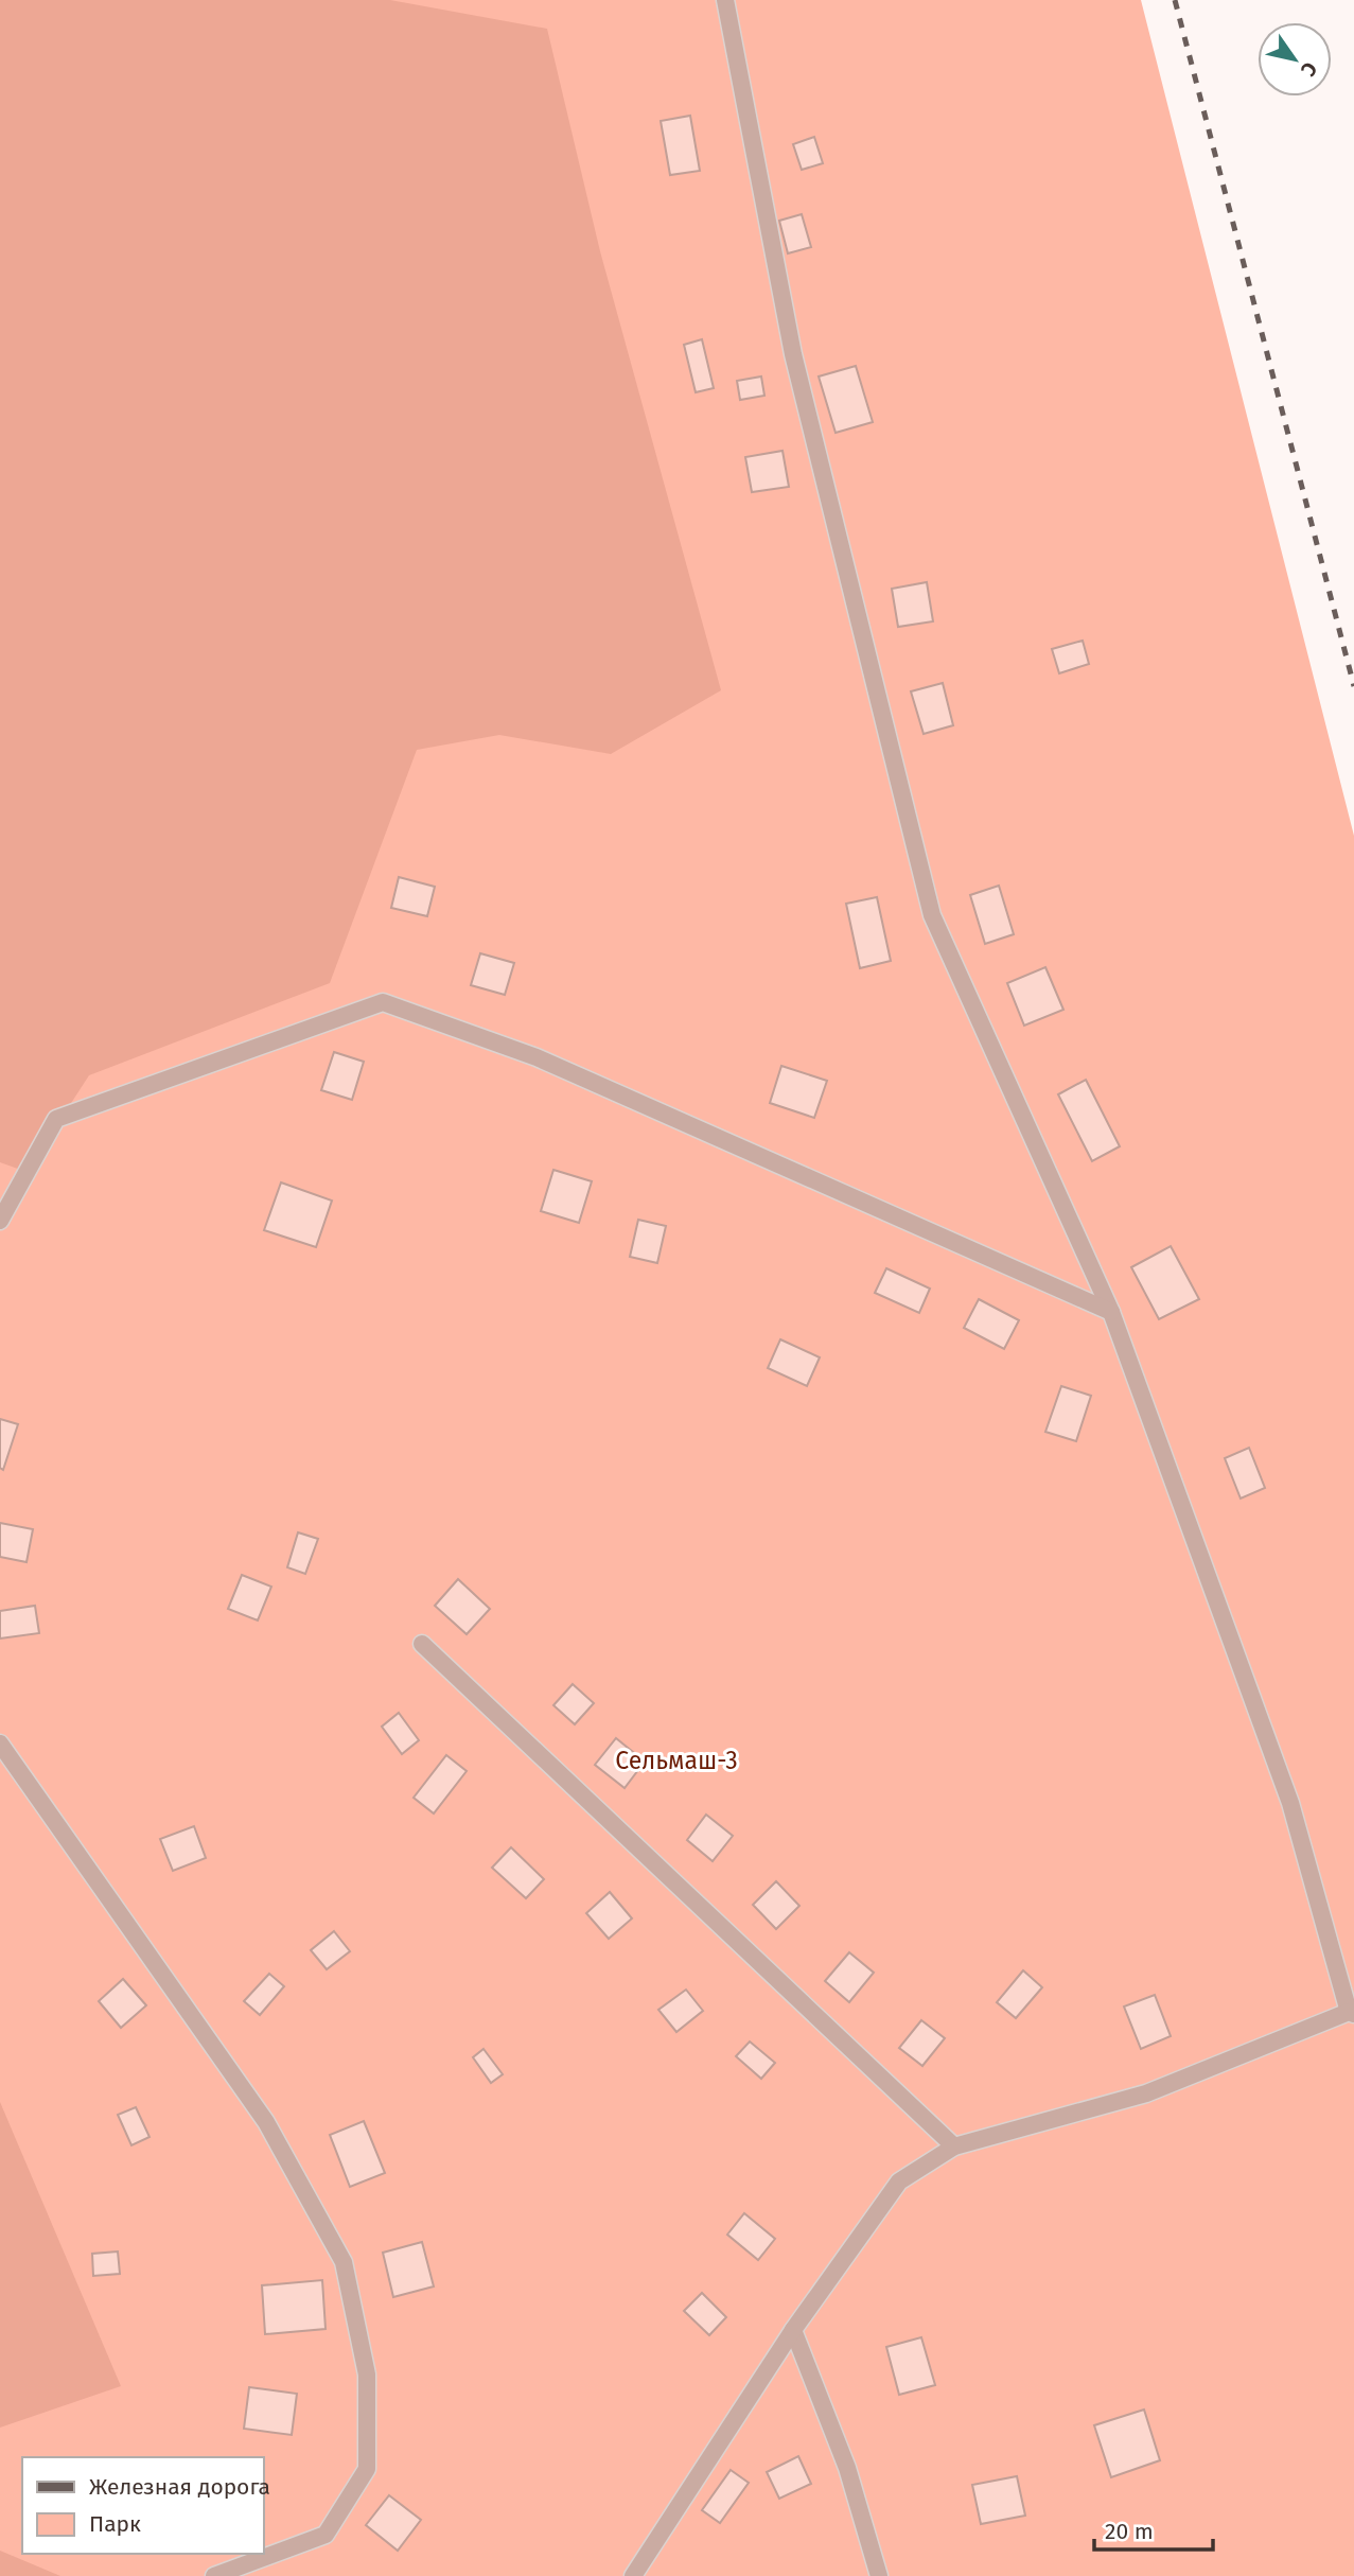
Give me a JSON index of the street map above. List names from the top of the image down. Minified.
{"parks":["Сельмаш-3"],"legend":["Железная дорога","Парк"],"scale_bar":"20 m","north":"bottom right"}
